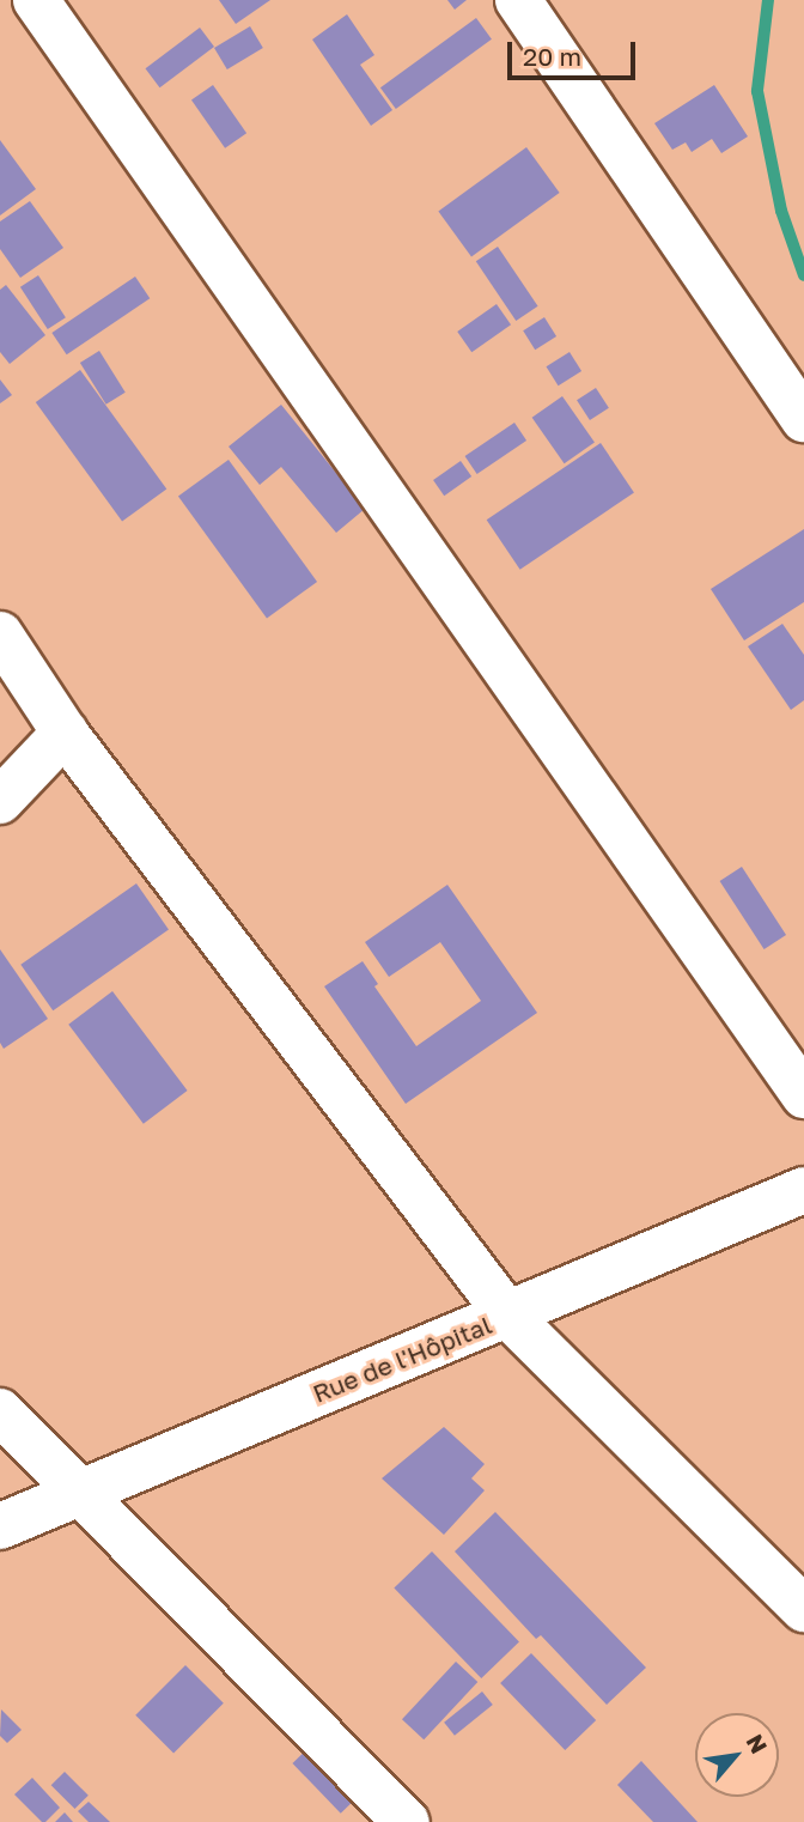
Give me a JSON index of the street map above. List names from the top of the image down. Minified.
{"streets":{"street":["Rue de l'Hôpital"]},"scale_bar":"20 m","north":"top right"}
